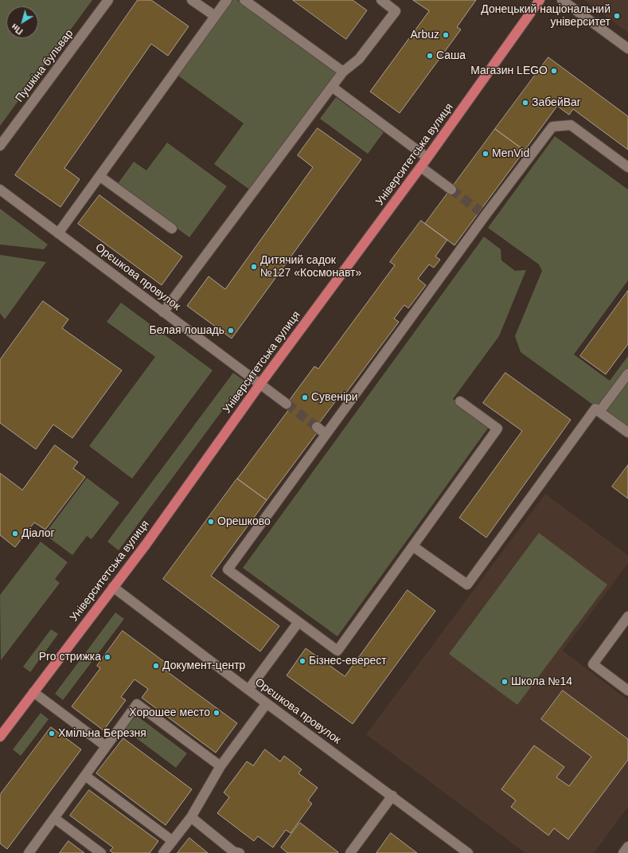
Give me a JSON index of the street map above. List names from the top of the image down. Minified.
{"streets":{"main road":["Університетська вулиця"],"street":["Пушкіна бульвар","Орєшкова провулок"]},"crossings":[["Університетська вулиця","Орєшкова провулок"]],"places":["Донецький національний університет","Arbuz","Саша","Магазин LEGO","ЗабейBar","MenVid","Дитячий садок №127 «Космонавт»","Белая лошадь","Сувеніри","Орешково","Діалог","Pro стрижка","Бізнес-еверест","Документ-центр","Школа №14","Хорошее место","Хмільна Березня"],"north":"bottom left"}
